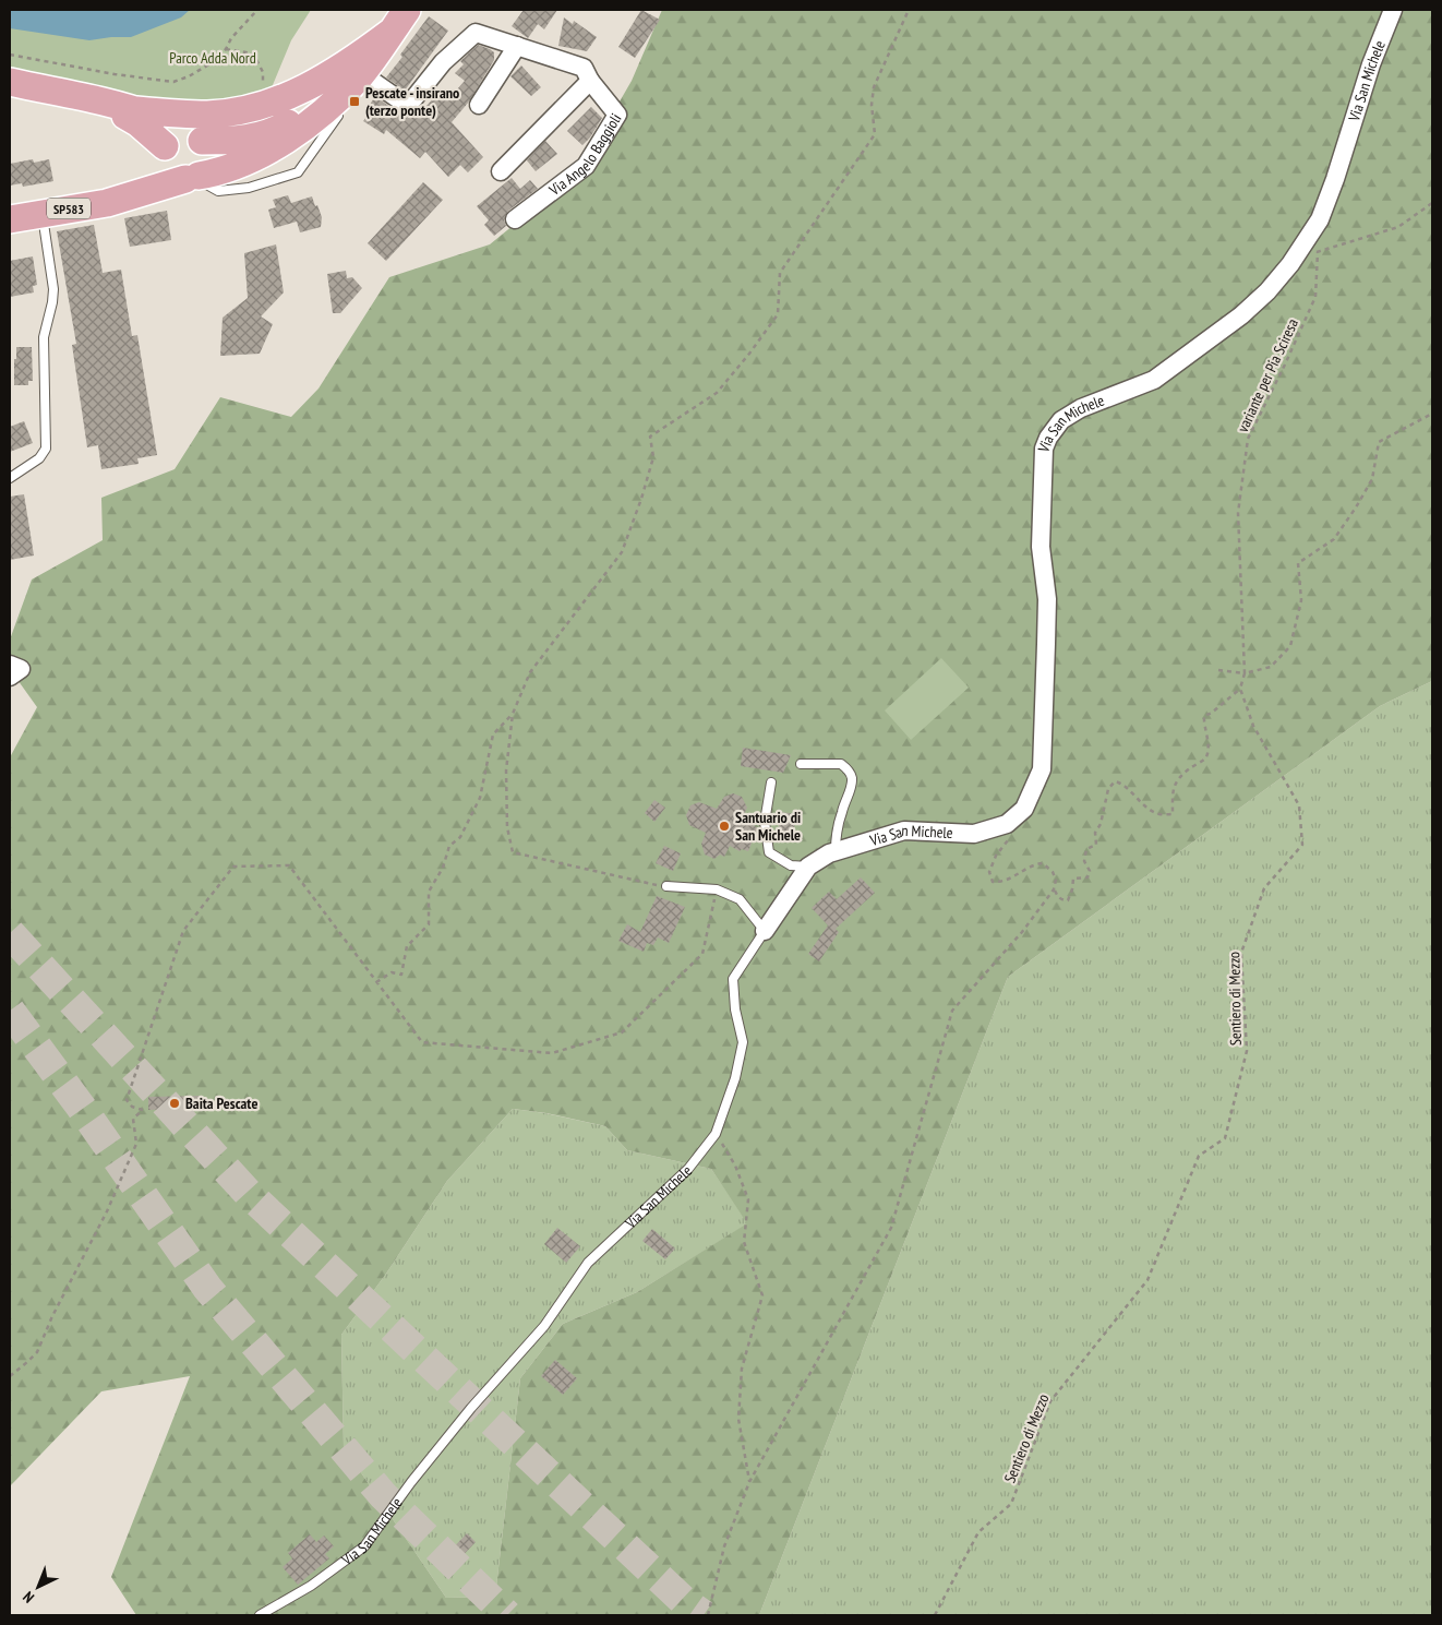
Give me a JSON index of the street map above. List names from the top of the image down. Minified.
{"streets":{"main road":["SP583"],"street":["Via San Michele","Via Angelo Baggioli"],"path":["variante per Pia Sciresa","Sentiero di Mezzo"]},"parks":["Parco Adda Nord"],"places":{"transit":["Pescate - insirano (terzo ponte)"],"other":["Santuario di San Michele","Baita Pescate"]},"north":"bottom left"}
